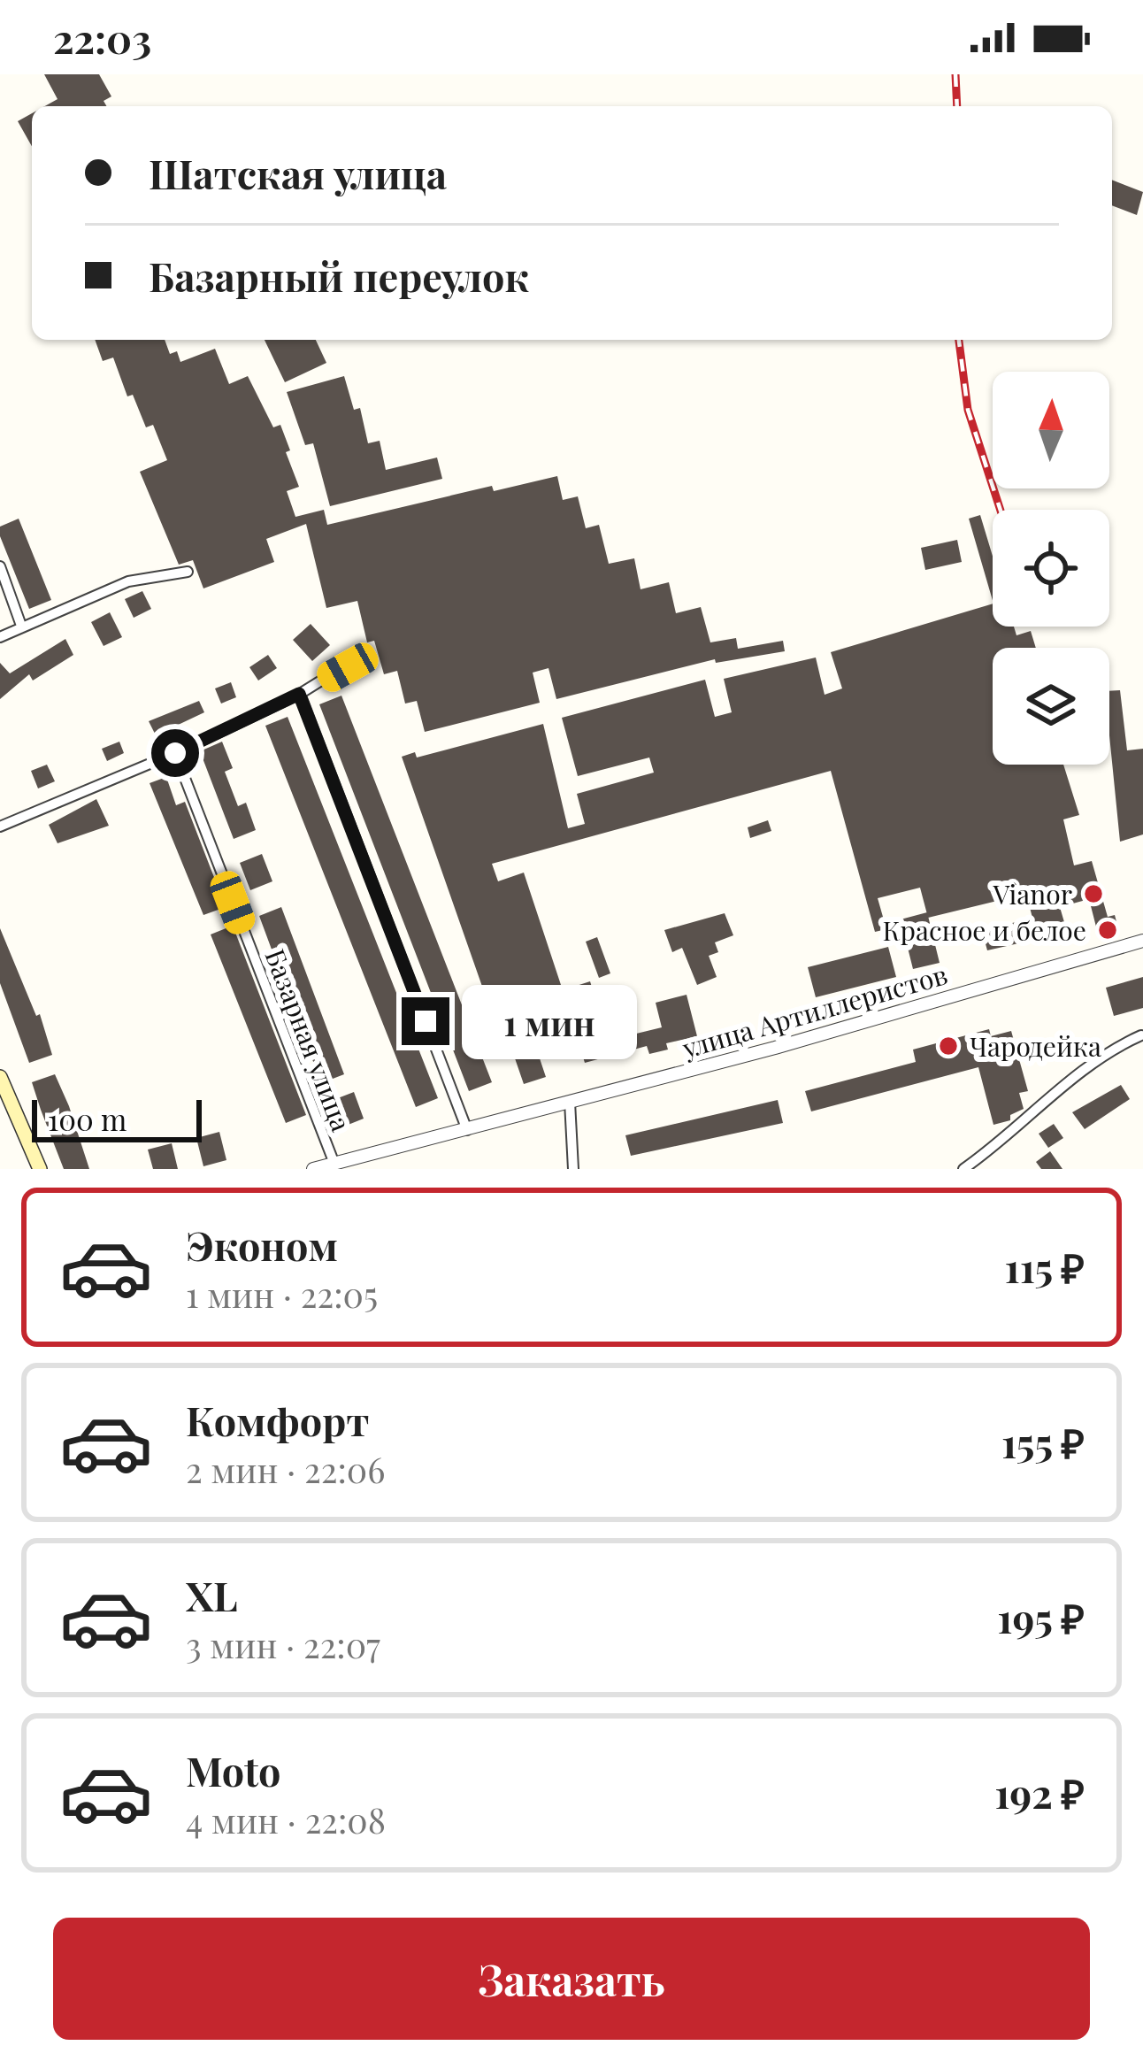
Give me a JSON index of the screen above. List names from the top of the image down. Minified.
{"streets":{"street":["улица Артиллеристов","Базарная улица"]},"crossings":[["улица Артиллеристов","Базарная улица"]],"places":["Vianor","Красное и белое","Чародейка"],"scale_bar":"100 m","north":"top","page":{"status":"22:03","banner":["Шатская улица","Базарный переулок"],"bubble":"1 мин","scale":"100 m","list":[{"name":"Эконом","note":"1 мин · 22:05","value":"115 ₽"},{"name":"Комфорт","note":"2 мин · 22:06","value":"155 ₽"},{"name":"XL","note":"3 мин · 22:07","value":"195 ₽"},{"name":"Moto","note":"4 мин · 22:08","value":"192 ₽"}],"buttons":"Заказать"}}
